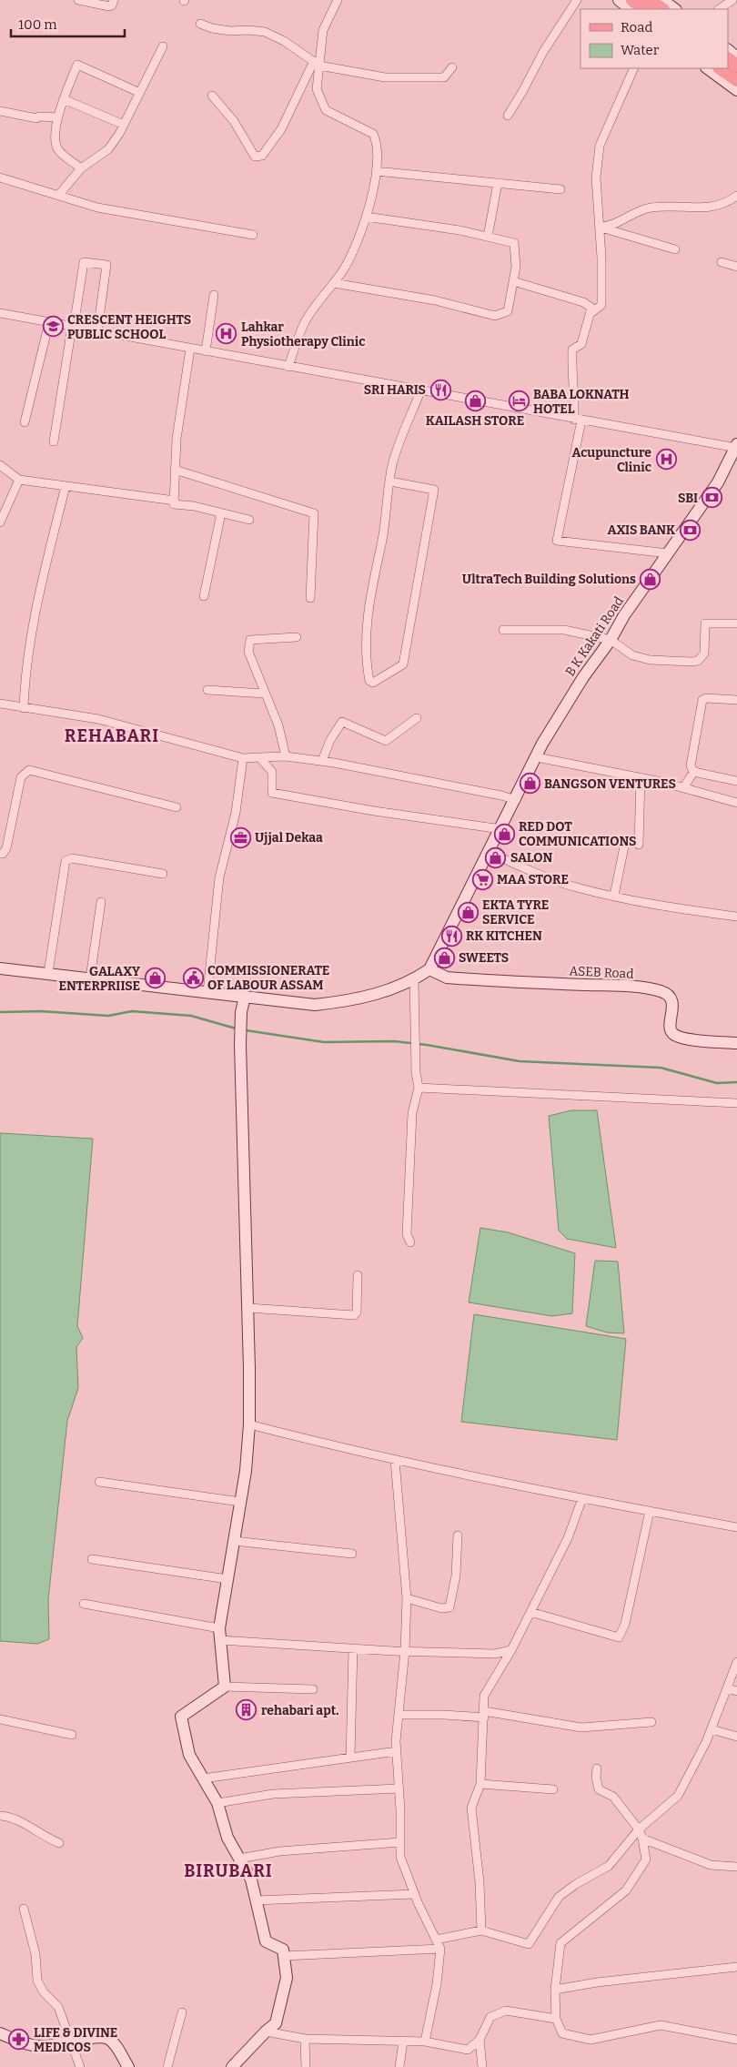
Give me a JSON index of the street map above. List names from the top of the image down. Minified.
{"streets":{"street":["B K Kakati Road","ASEB Road"]},"crossings":[["B K Kakati Road","ASEB Road"]],"districts":["REHABARI","BIRUBARI"],"places":{"school or university":["CRESCENT HEIGHTS PUBLIC SCHOOL"],"hospital":["Lahkar Physiotherapy Clinic","Acupuncture Clinic"],"restaurant":["SRI HARIS","RK KITCHEN"],"shop":["KAILASH STORE","UltraTech Building Solutions","BANGSON VENTURES","RED DOT COMMUNICATIONS","SALON","EKTA TYRE SERVICE","SWEETS","GALAXY ENTERPRIISE"],"hotel":["BABA LOKNATH HOTEL"],"bank":["SBI","AXIS BANK"],"office":["Ujjal Dekaa"],"supermarket":["MAA STORE"],"public building":["COMMISSIONERATE OF LABOUR ASSAM"],"building":["rehabari apt."],"pharmacy":["LIFE & DIVINE MEDICOS"]},"legend":["Road","Water"],"scale_bar":"100 m"}
